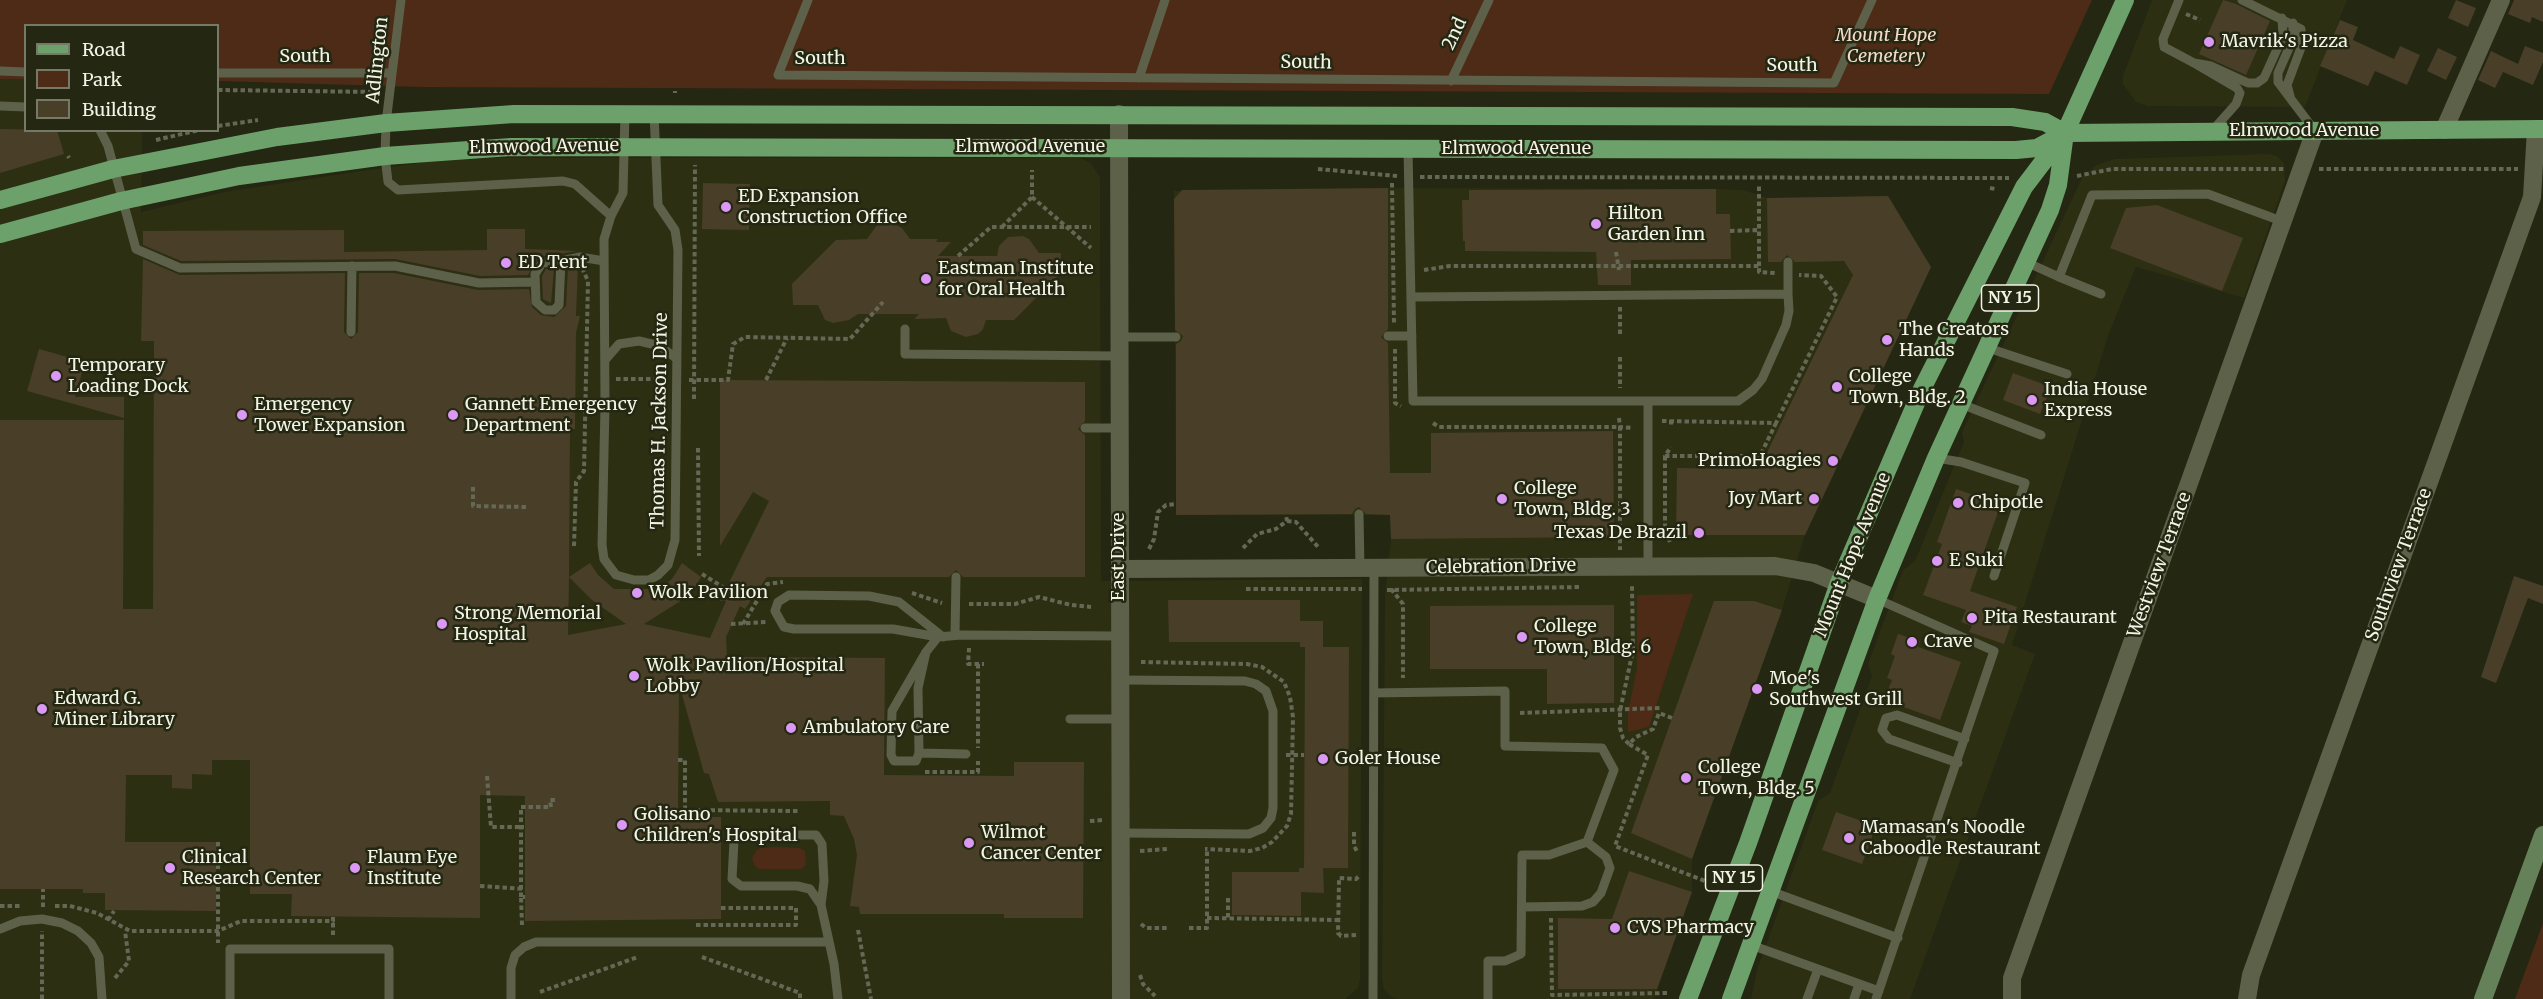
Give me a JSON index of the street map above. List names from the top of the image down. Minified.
{"streets":{"main road":["Elmwood Avenue","NY 15","Mount Hope Avenue"],"street":["East Drive","Westview Terrace","Southview Terrace","Celebration Drive"],"lane":["2nd","South","Adlington","Thomas H. Jackson Drive"]},"crossings":[["2nd","South"],["South","Adlington"],["Adlington","Elmwood Avenue"],["Adlington","Thomas H. Jackson Drive"],["Elmwood Avenue","Thomas H. Jackson Drive"],["Elmwood Avenue","Mount Hope Avenue"],["Elmwood Avenue","East Drive"],["Elmwood Avenue","Westview Terrace"],["Elmwood Avenue","Southview Terrace"],["Mount Hope Avenue","Celebration Drive"],["East Drive","Celebration Drive"]],"parks":["Mount Hope Cemetery"],"places":["Mavrik's Pizza","ED Expansion Construction Office","Hilton Garden Inn","ED Tent","Eastman Institute for Oral Health","The Creators Hands","Temporary Loading Dock","College Town, Bldg. 2","India House Express","Emergency Tower Expansion","Gannett Emergency Department","PrimoHoagies","College Town, Bldg. 3","Joy Mart","Chipotle","Texas De Brazil","E Suki","Wolk Pavilion","Pita Restaurant","Strong Memorial Hospital","College Town, Bldg. 6","Crave","Wolk Pavilion/Hospital Lobby","Moe's Southwest Grill","Edward G. Miner Library","Ambulatory Care","Goler House","College Town, Bldg. 5","Golisano Children's Hospital","Mamasan's Noodle Caboodle Restaurant","Wilmot Cancer Center","Clinical Research Center","Flaum Eye Institute","CVS Pharmacy"],"legend":["Road","Park","Building"]}
